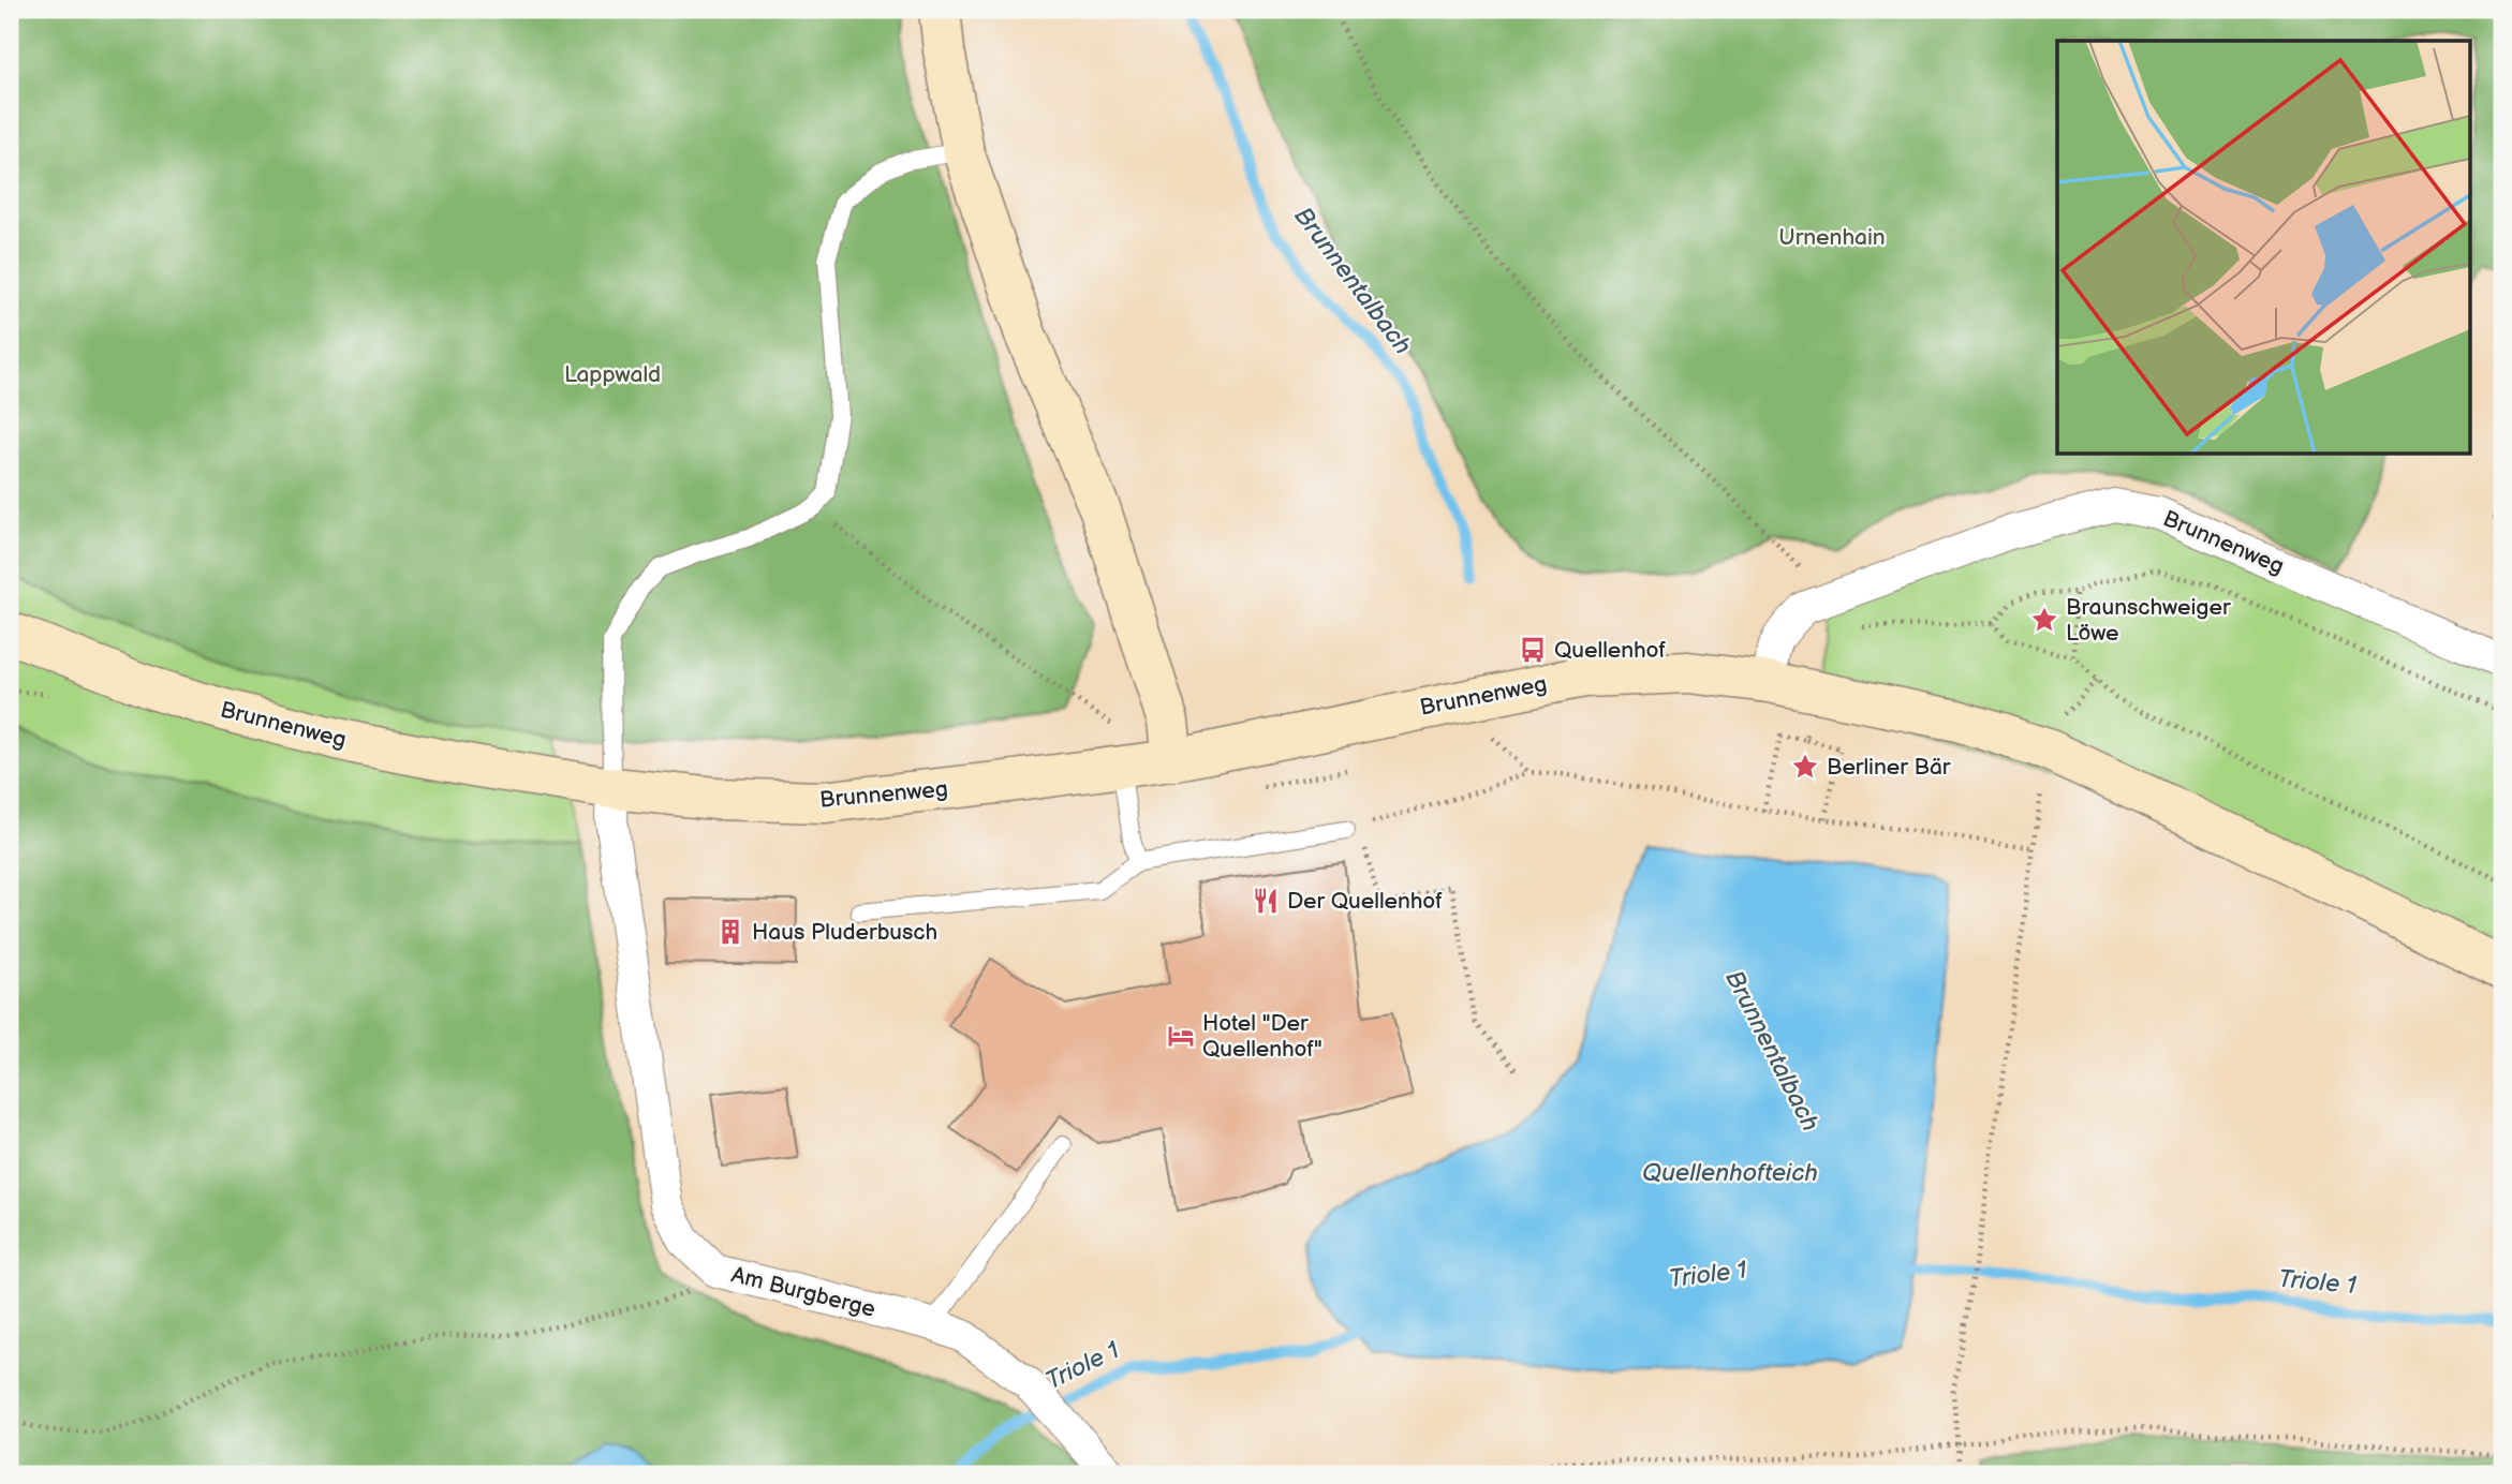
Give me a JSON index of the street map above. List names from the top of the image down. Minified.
{"streets":{"main road":["Brunnenweg"],"street":["Am Burgberge"]},"crossings":[["Brunnenweg","Am Burgberge"]],"water":["Brunnentalbach","Quellenhofteich","Triole 1"],"parks":["Urnenhain","Lappwald"],"places":{"place":["Braunschweiger Löwe","Berliner Bär"],"bus stop":["Quellenhof"],"restaurant":["Der Quellenhof"],"building":["Haus Pluderbusch"],"hotel":["Hotel \"Der Quellenhof\""]}}
